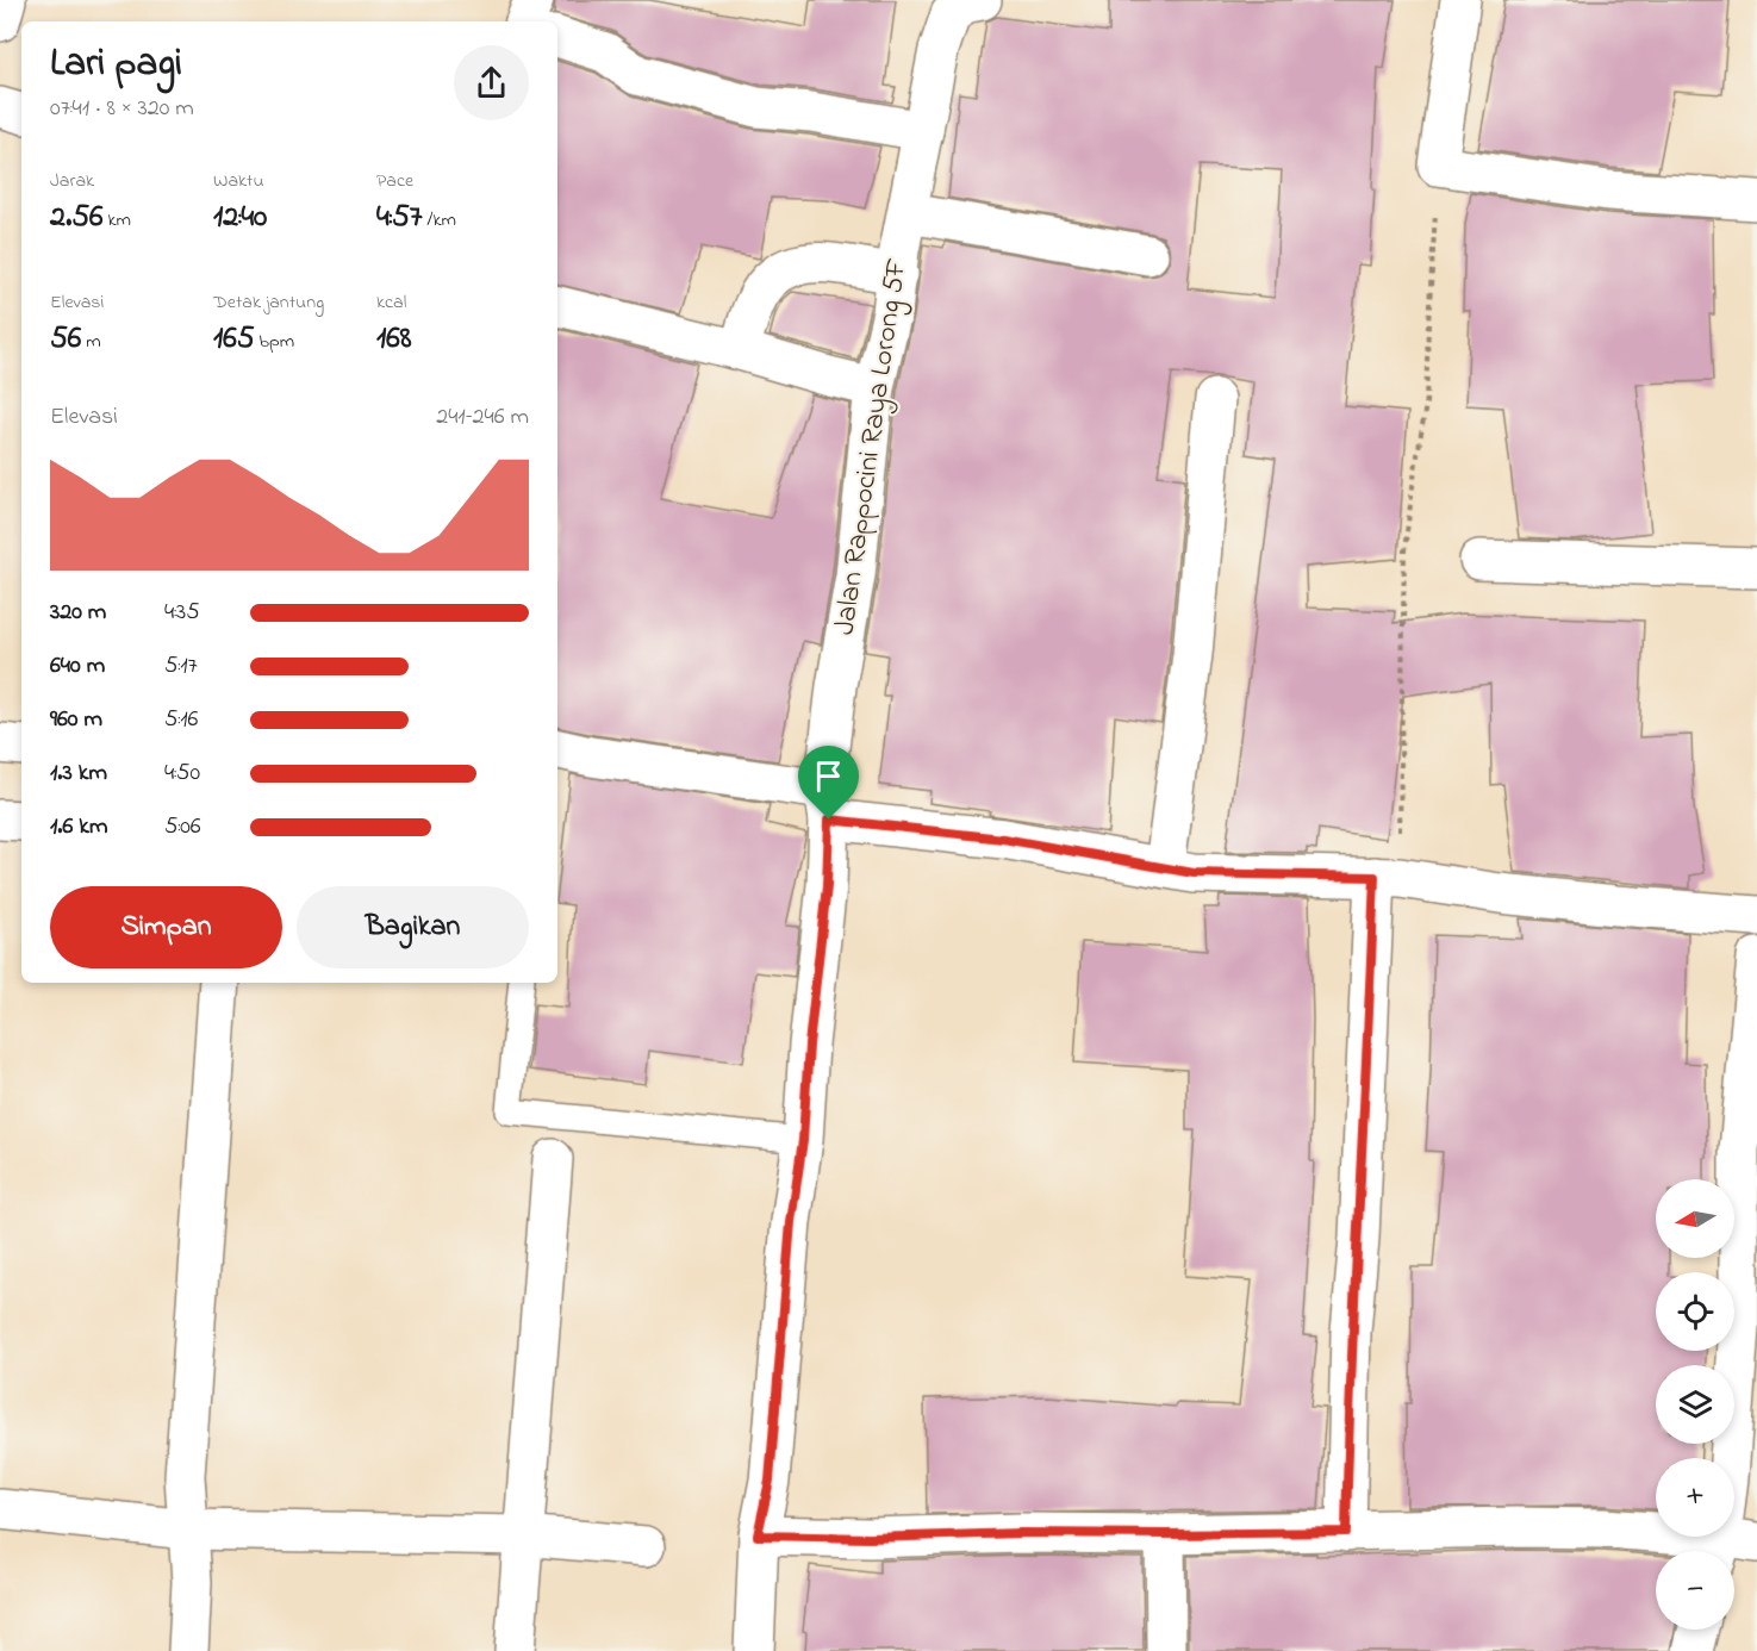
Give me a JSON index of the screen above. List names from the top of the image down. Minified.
{"streets":{"street":["Jalan Rappocini Raya Lorong 5F"]},"north":"left","page":{"heading":["Lari pagi","07:41 · 8 × 320 m"],"stats":[["Jarak","2.56 km"],["Waktu","12:40"],["Pace","4:57 /km"],["Elevasi","56 m"],["Detak jantung","165 bpm"],["kcal","168"]],"chart":["Elevasi","241–246 m"],"list":[{"name":"320 m","note":"4:35"},{"name":"640 m","note":"5:17"},{"name":"960 m","note":"5:16"},{"name":"1.3 km","note":"4:50"},{"name":"1.6 km","note":"5:06"}],"buttons":["Simpan","Bagikan"],"map_buttons":["+","−"]}}
